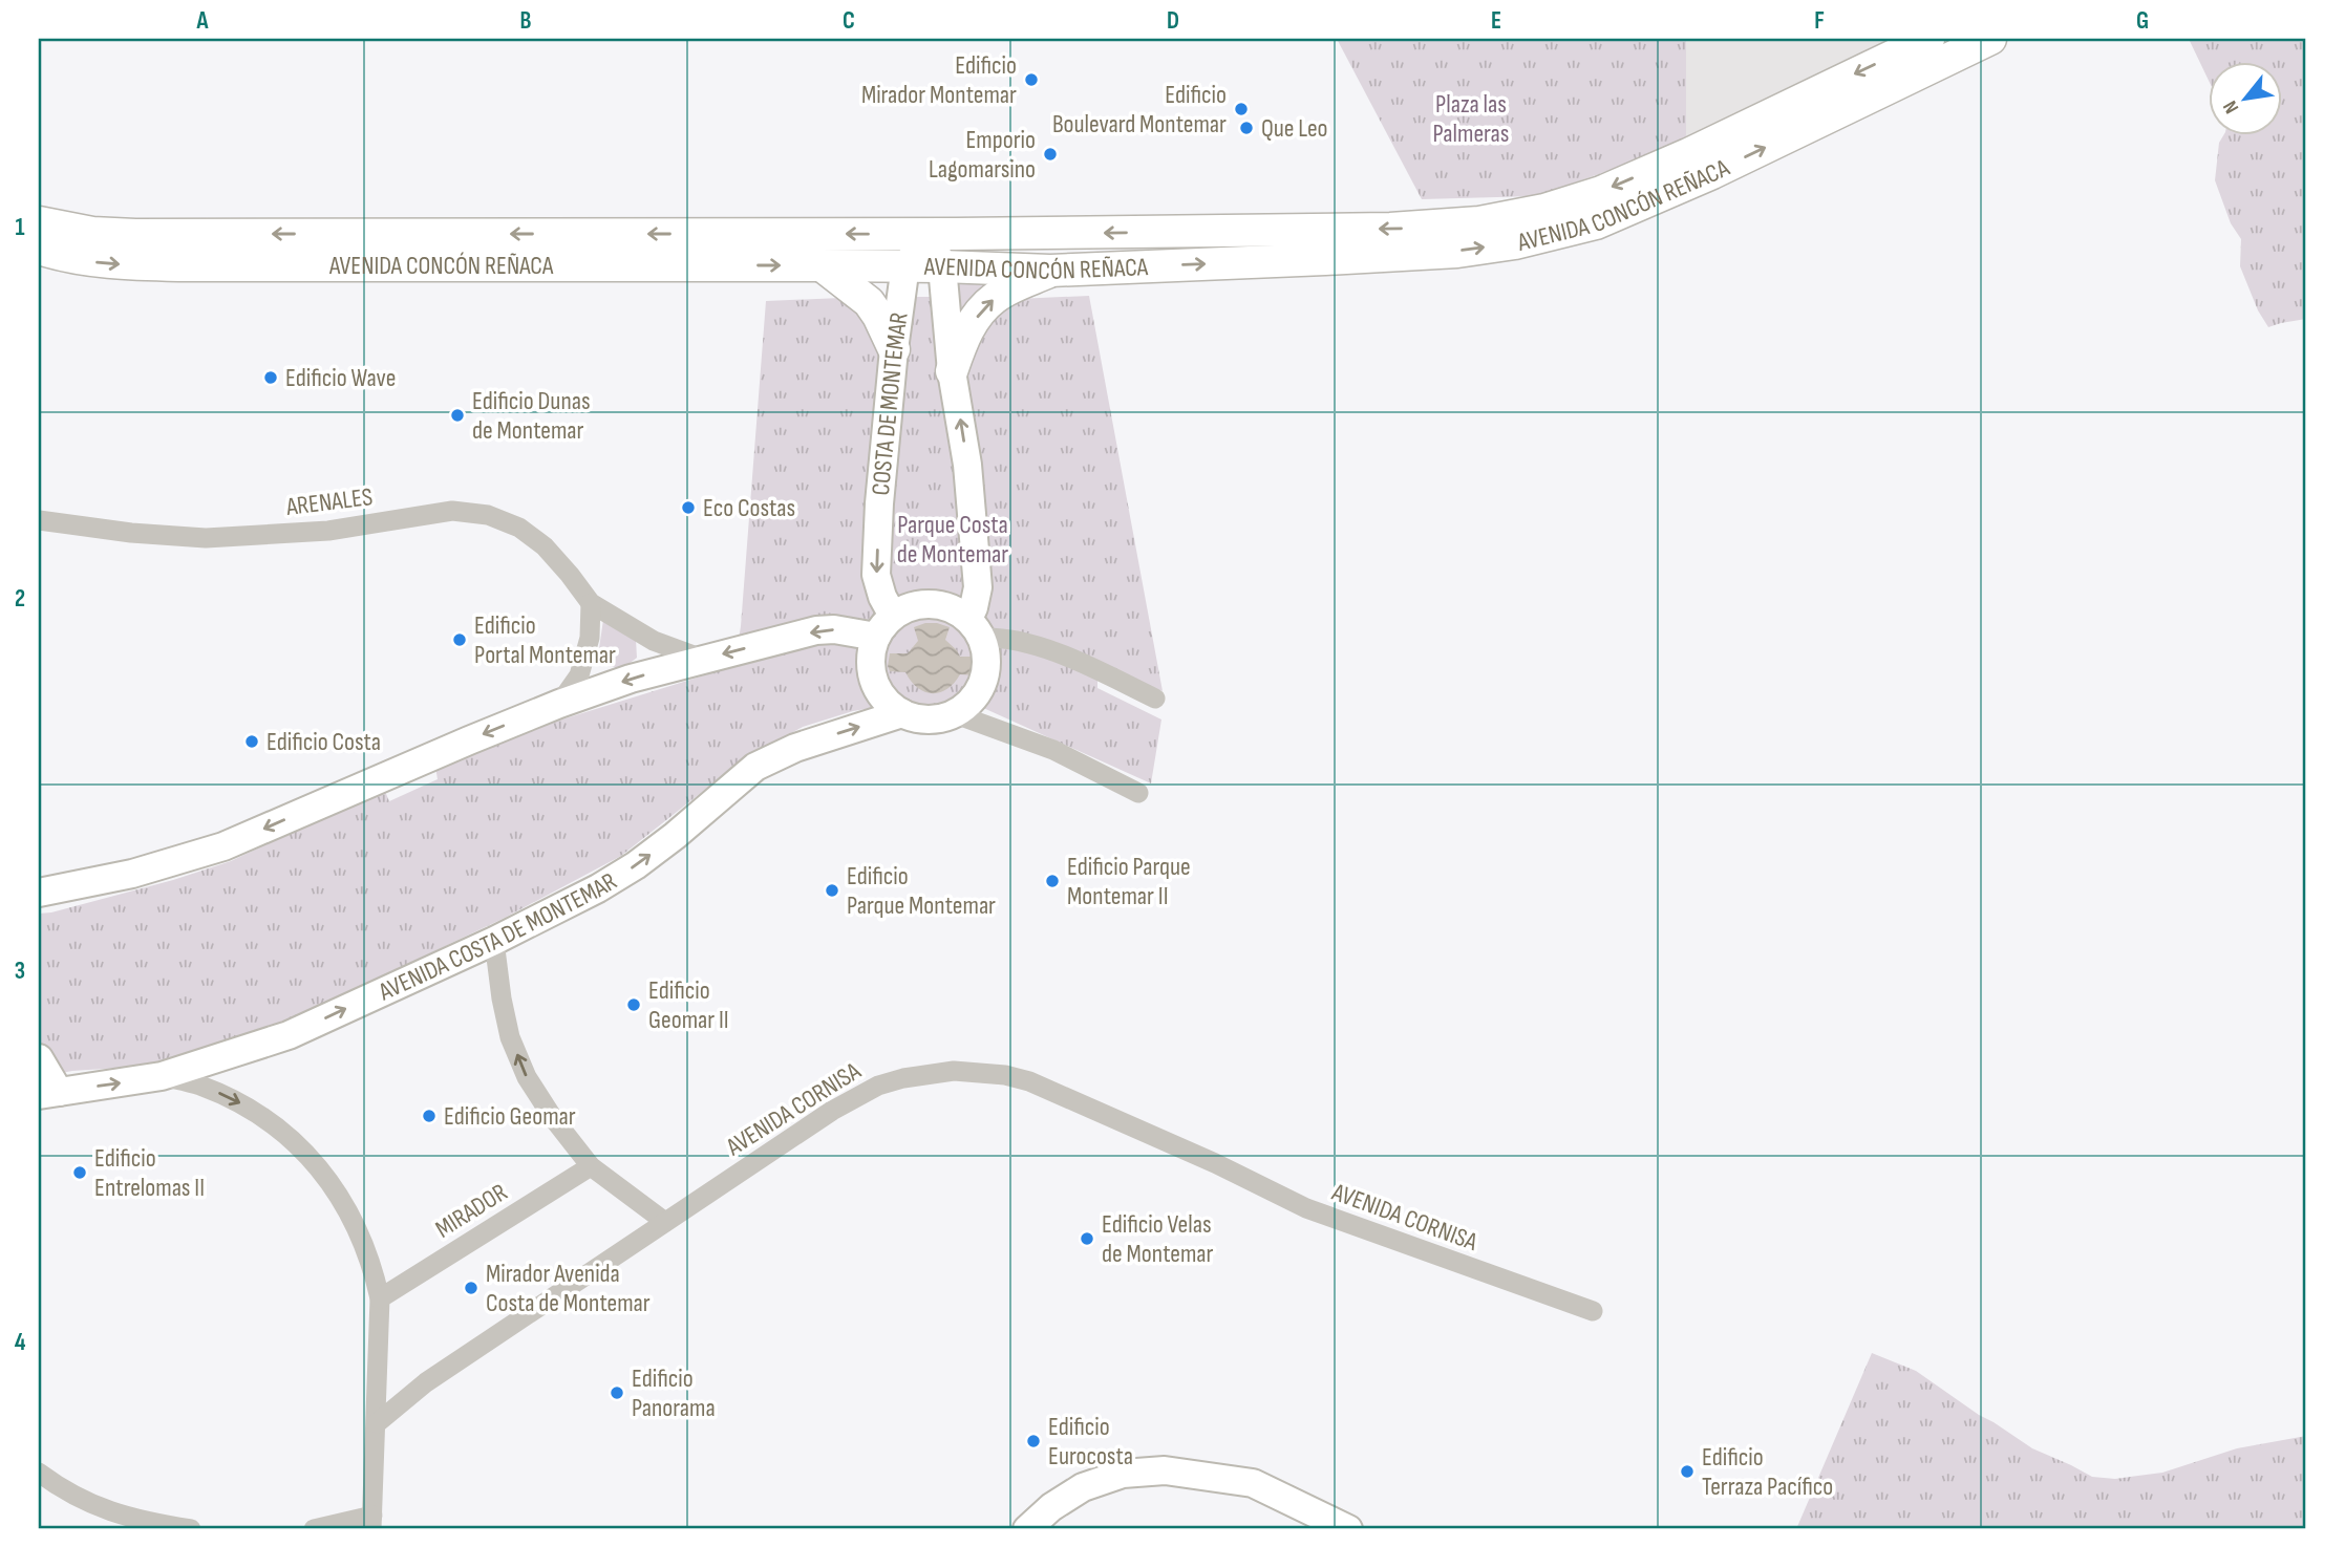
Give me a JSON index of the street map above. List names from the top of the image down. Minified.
{"streets":{"main road":["AVENIDA CONCÓN REÑACA"],"street":["COSTA DE MONTEMAR","ARENALES","AVENIDA COSTA DE MONTEMAR","AVENIDA CORNISA","MIRADOR"]},"crossings":[["AVENIDA CONCÓN REÑACA","COSTA DE MONTEMAR"],["COSTA DE MONTEMAR","AVENIDA COSTA DE MONTEMAR"]],"parks":["Plaza las Palmeras","Parque Costa de Montemar"],"places":["Edificio Mirador Montemar","Edificio Boulevard Montemar","Que Leo","Emporio Lagomarsino","Edificio Wave","Edificio Dunas de Montemar","Eco Costas","Edificio Portal Montemar","Edificio Costa","Edificio Parque Montemar II","Edificio Parque Montemar","Edificio Geomar II","Edificio Geomar","Edificio Entrelomas II","Edificio Velas de Montemar","Mirador Avenida Costa de Montemar","Edificio Panorama","Edificio Eurocosta","Edificio Terraza Pacífico"],"north":"bottom left","grid":{"columns":["A","B","C","D","E","F","G"],"rows":["1","2","3","4"]}}
